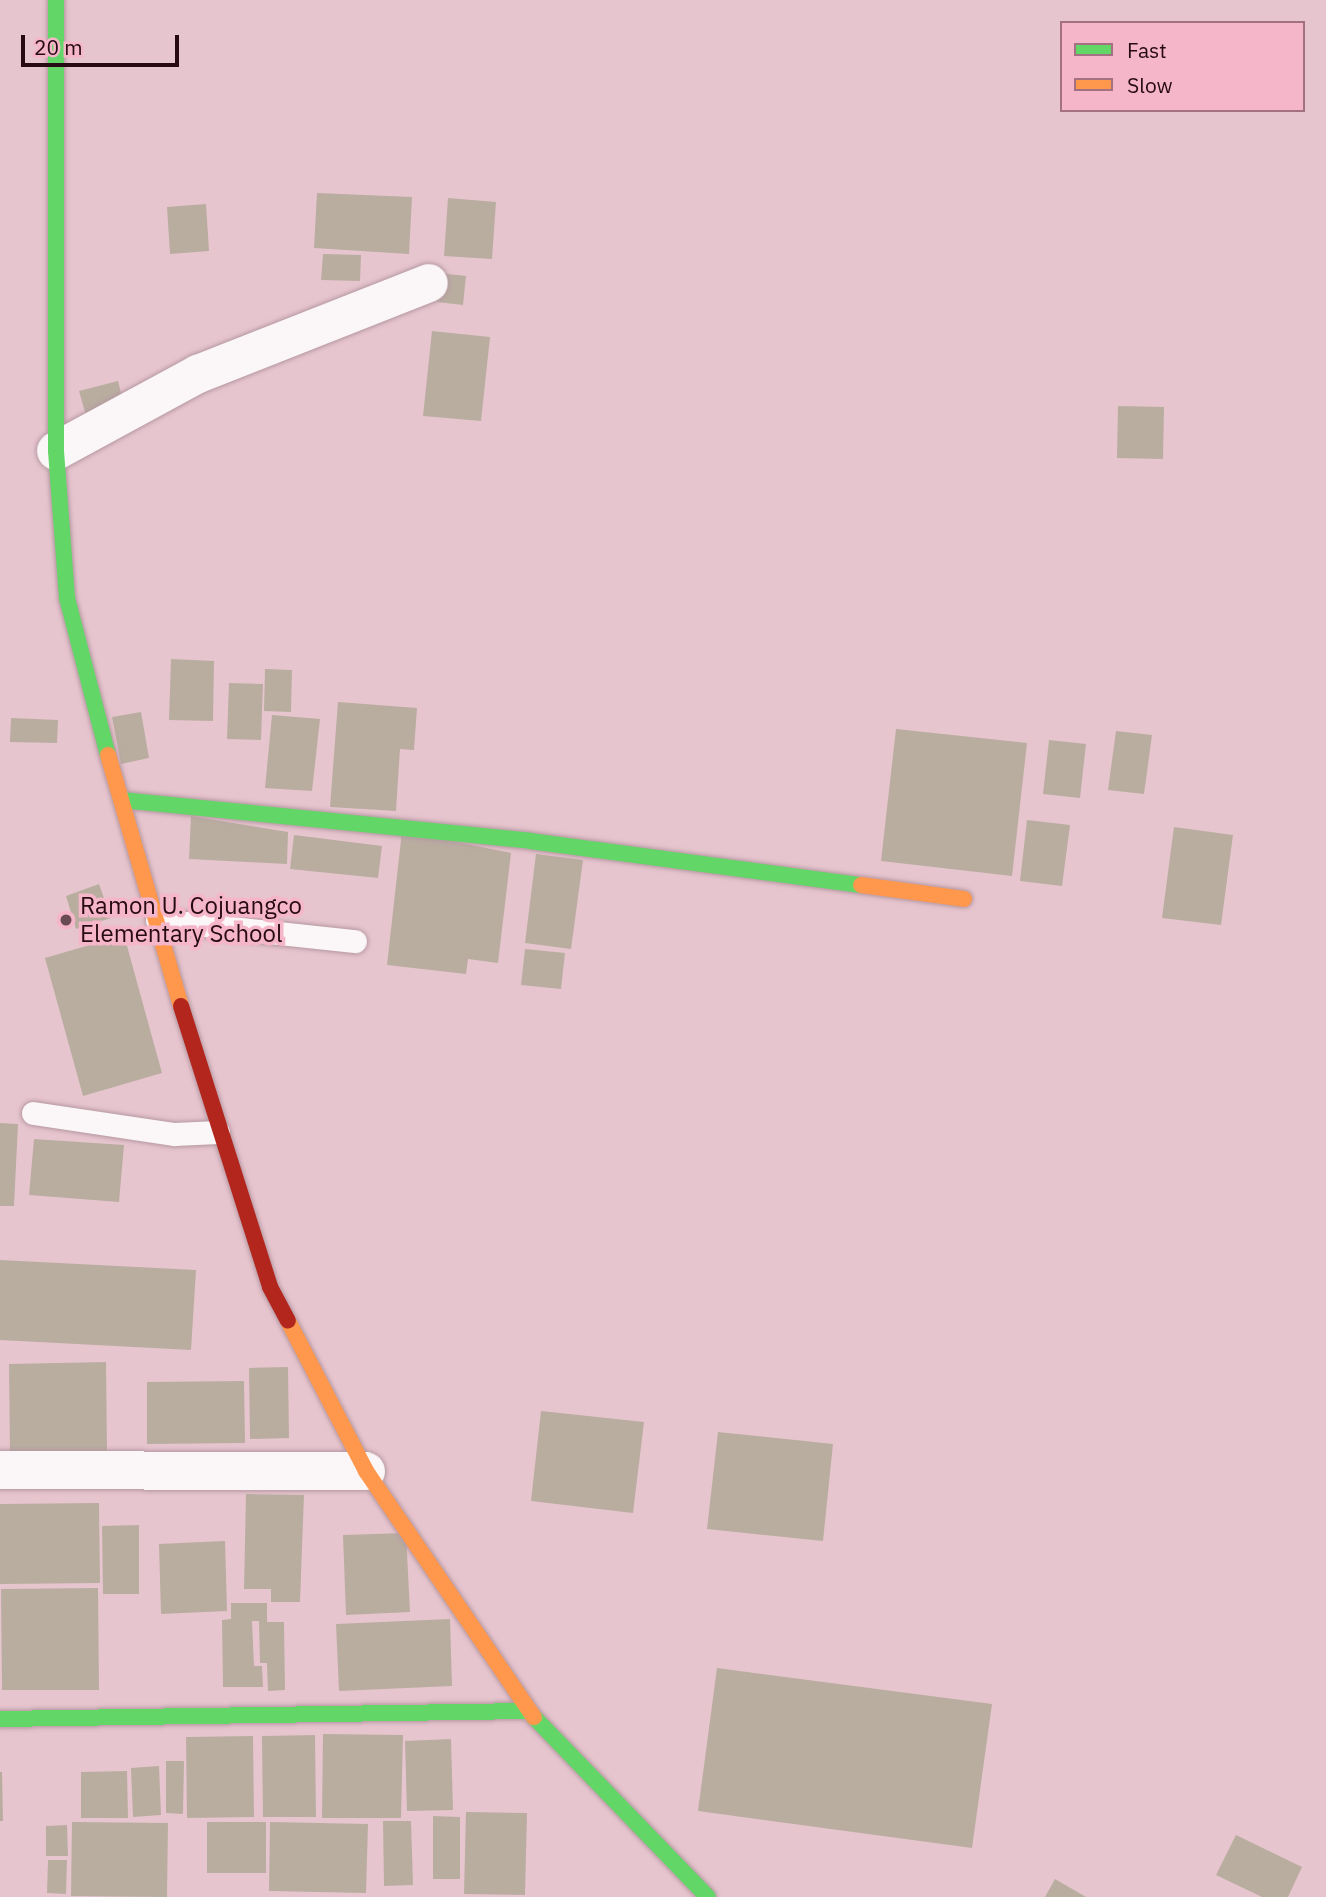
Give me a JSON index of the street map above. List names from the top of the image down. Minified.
{"places":["Ramon U. Cojuangco Elementary School"],"legend":["Fast","Slow"],"scale_bar":"20 m"}
